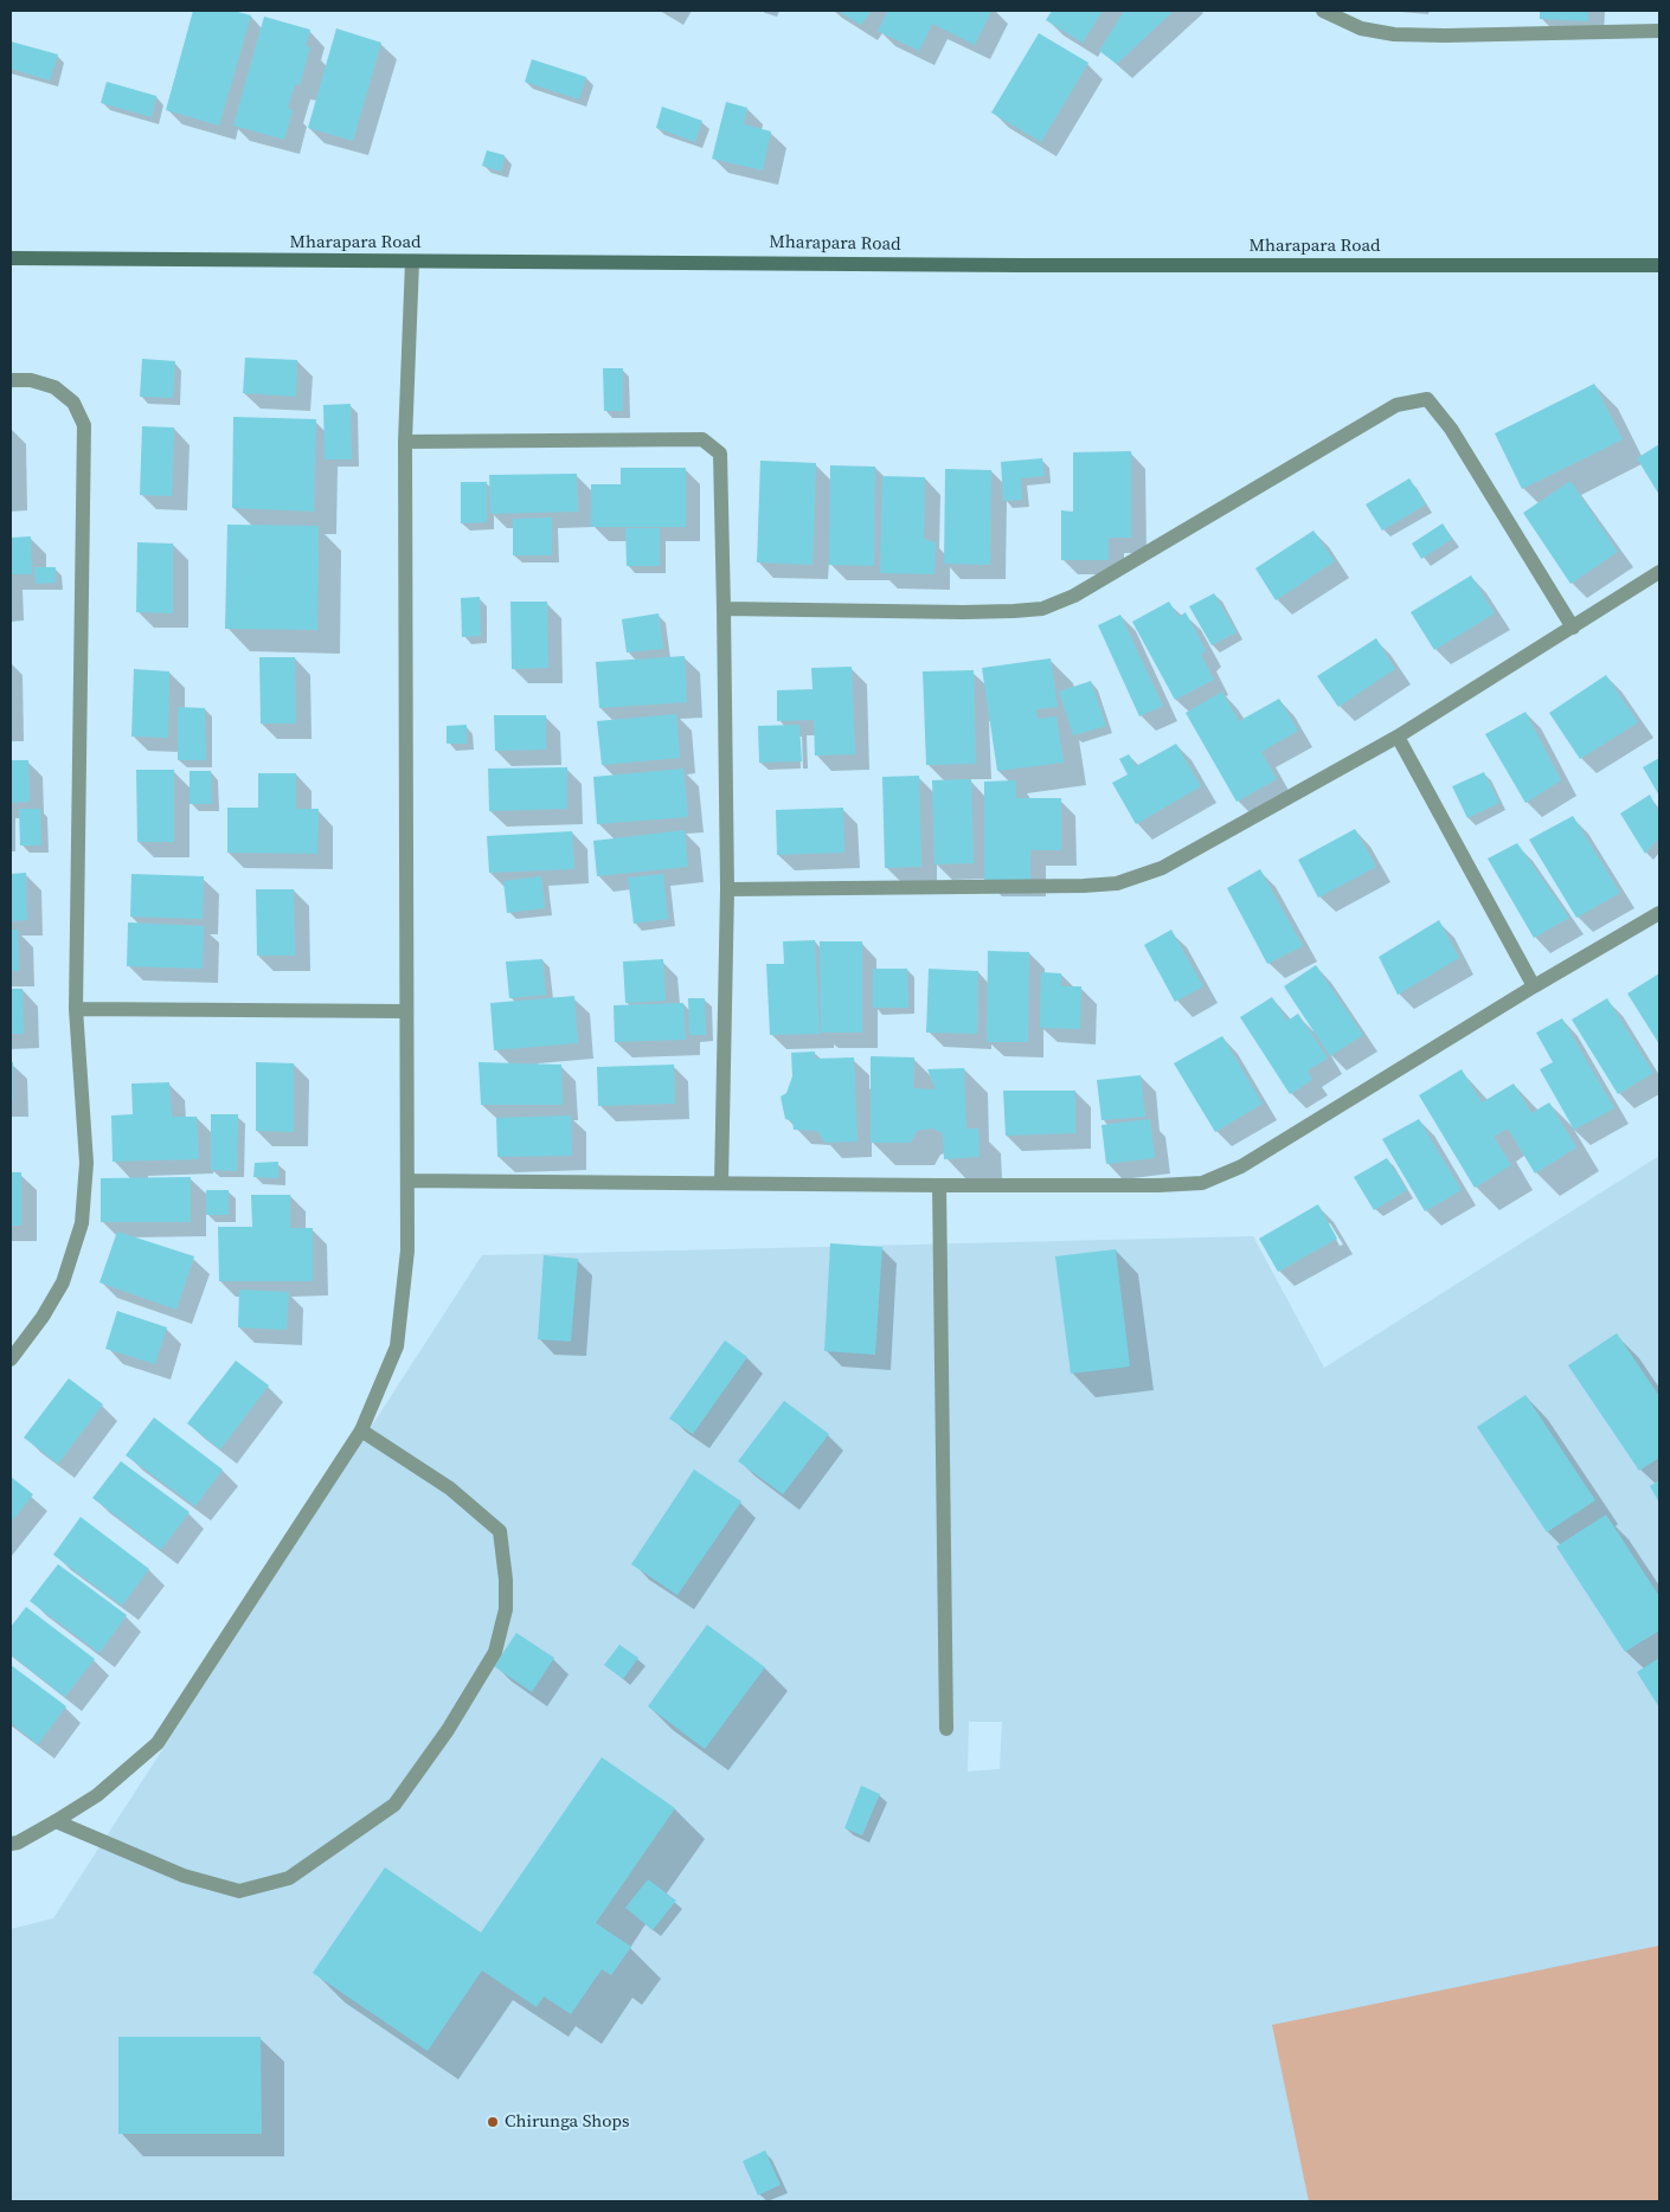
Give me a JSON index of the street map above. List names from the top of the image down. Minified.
{"streets":{"main road":["Mharapara Road"]},"places":["Chirunga Shops"]}
